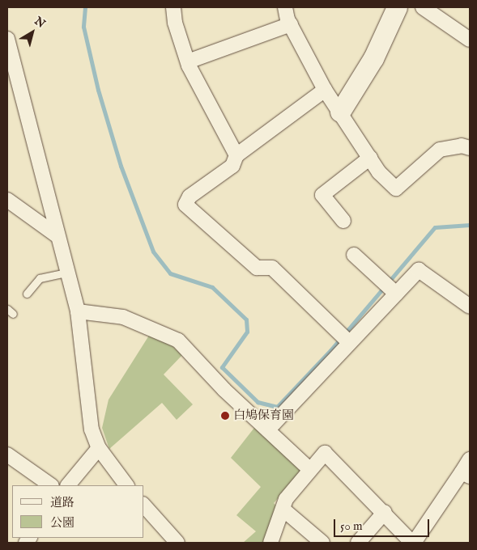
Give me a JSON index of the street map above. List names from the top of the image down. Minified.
{"places":["白鳩保育園"],"legend":["道路","公園"],"scale_bar":"50 m","north":"top right"}
